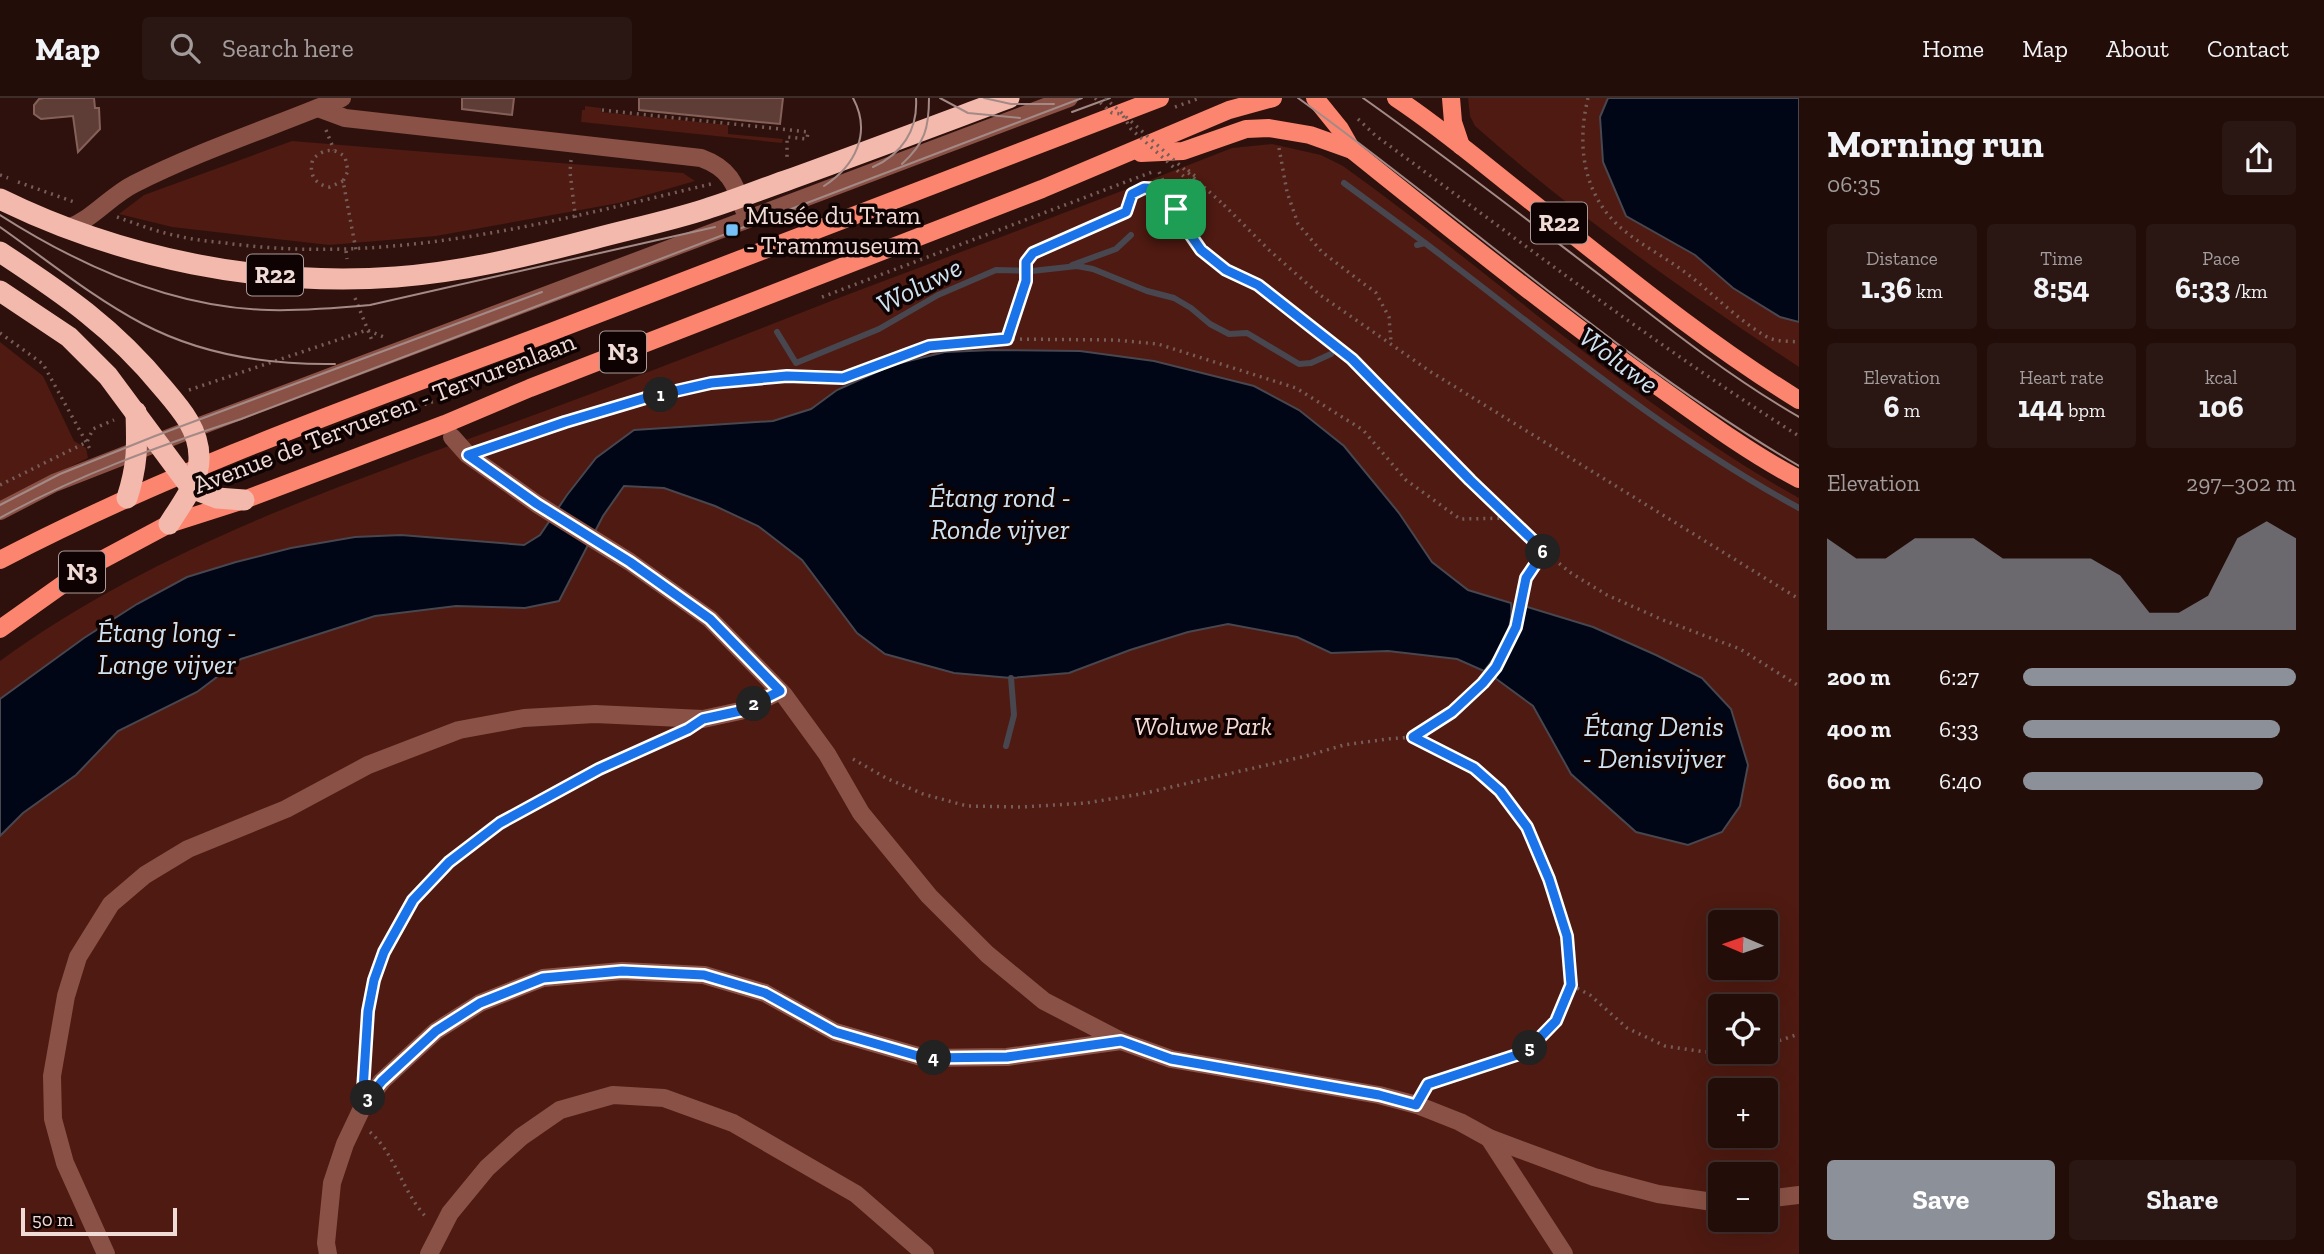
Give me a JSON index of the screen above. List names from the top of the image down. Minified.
{"streets":{"highway":["R22"],"main road":["N3","Avenue de Tervueren - Tervurenlaan"]},"water":["Woluwe","Étang rond - Ronde vijver","Étang long - Lange vijver","Étang Denis - Denisvijver"],"parks":["Woluwe Park"],"places":{"transit":["Musée du Tram - Trammuseum"]},"scale_bar":"50 m","north":"left","page":{"header":"Map","search":"Search here","nav":["Home","Map","About","Contact"],"heading":["Morning run","06:35"],"stats":[["Distance","1.36 km"],["Time","8:54"],["Pace","6:33 /km"],["Elevation","6 m"],["Heart rate","144 bpm"],["kcal","106"]],"pins":["1","6","2","5","4","3"],"chart":["Elevation","297–302 m"],"list":[{"name":"200 m","note":"6:27"},{"name":"400 m","note":"6:33"},{"name":"600 m","note":"6:40"}],"map_buttons":["+","−"],"buttons":["Save","Share"],"scale":"50 m"}}
